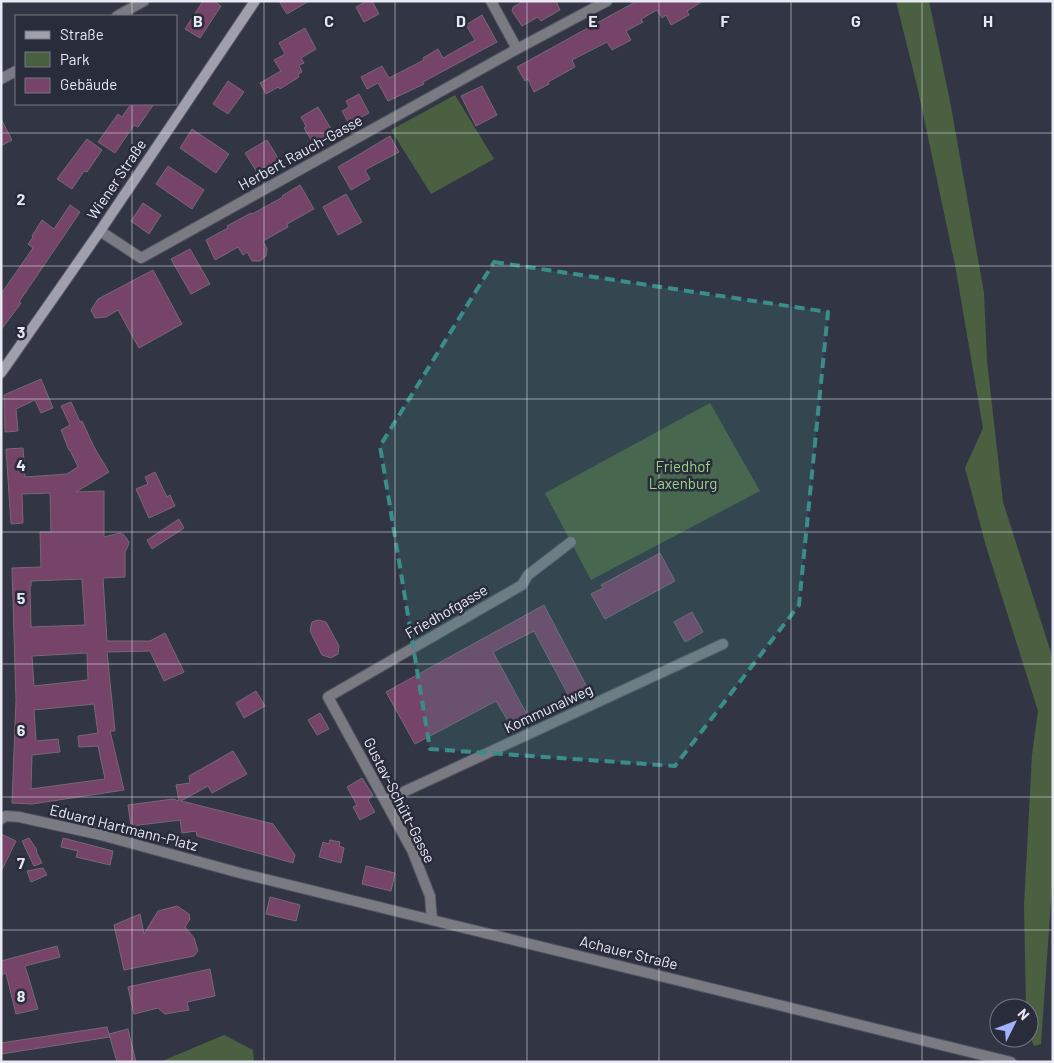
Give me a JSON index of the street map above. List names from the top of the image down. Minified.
{"streets":{"main road":["Wiener Straße"],"street":["Herbert Rauch-Gasse","Friedhofgasse","Kommunalweg","Gustav-Schütt-Gasse","Eduard Hartmann-Platz","Achauer Straße"]},"crossings":[["Herbert Rauch-Gasse","Wiener Straße"],["Friedhofgasse","Gustav-Schütt-Gasse"],["Kommunalweg","Gustav-Schütt-Gasse"],["Gustav-Schütt-Gasse","Achauer Straße"],["Eduard Hartmann-Platz","Achauer Straße"]],"parks":["Friedhof Laxenburg"],"legend":["Straße","Park","Gebäude"],"north":"top right","grid":{"columns":["B","C","D","E","F","G","H"],"rows":["2","3","4","5","6","7","8"]}}
